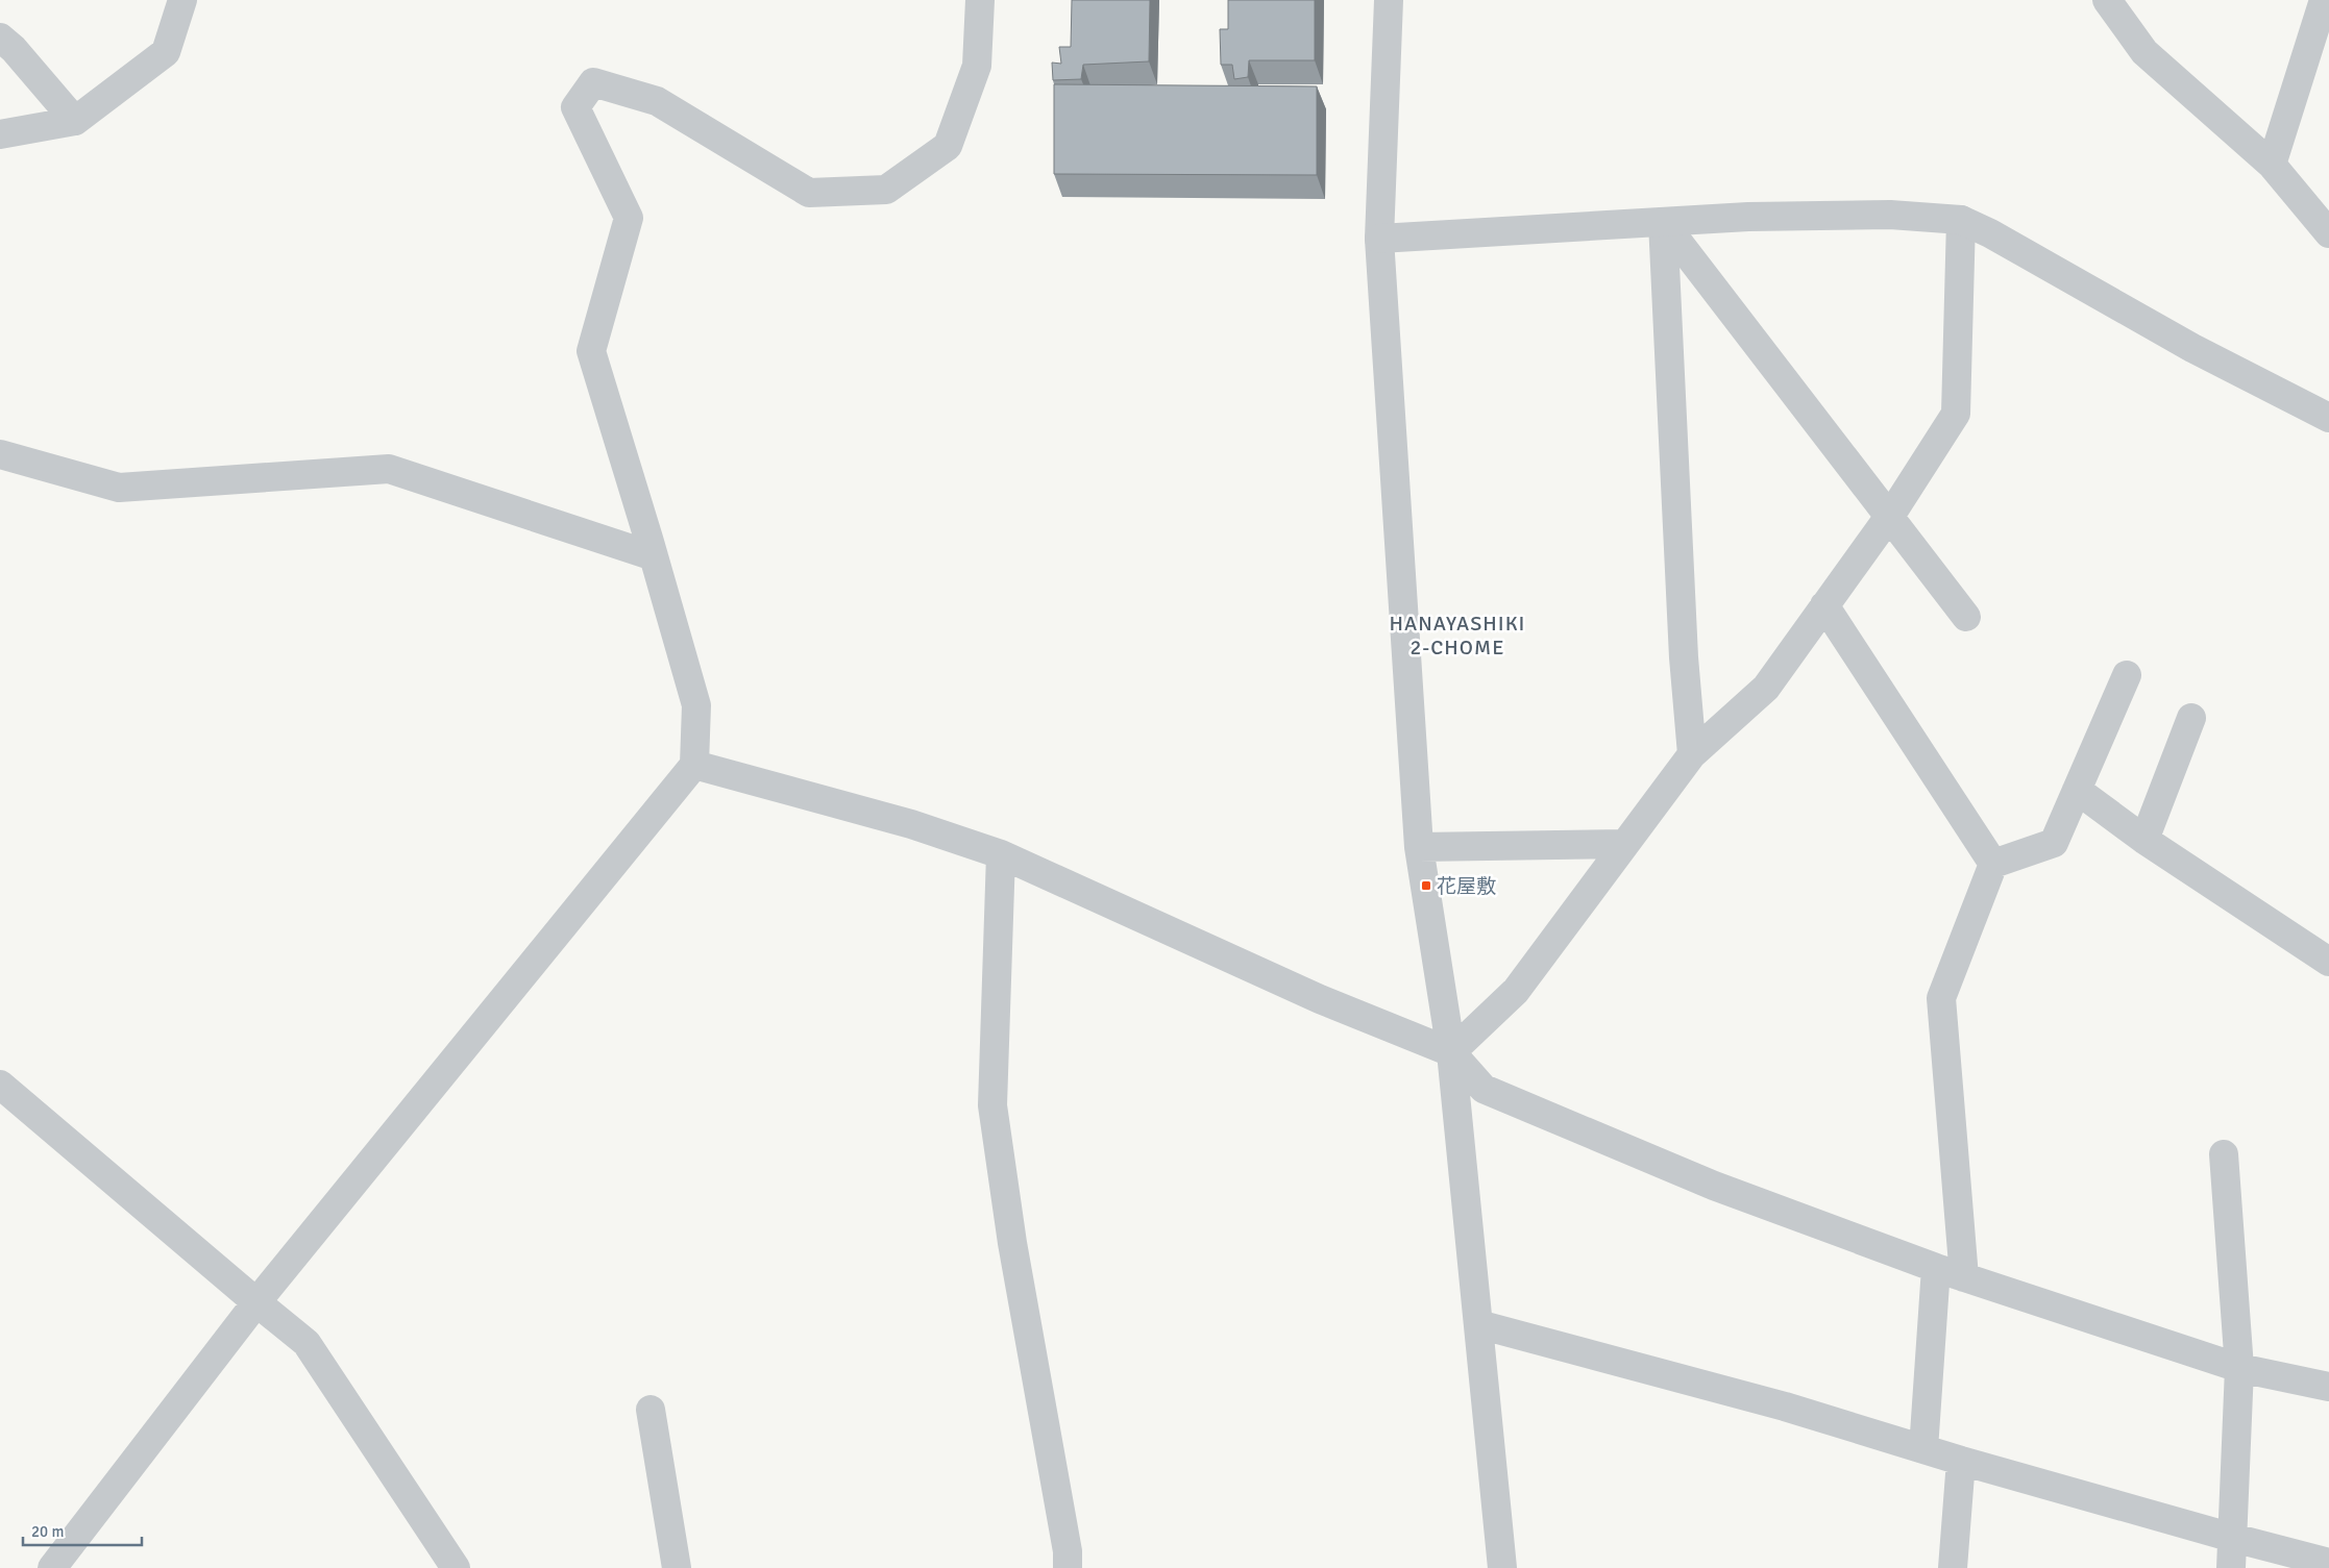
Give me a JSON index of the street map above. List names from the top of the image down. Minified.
{"districts":["HANAYASHIKI 2-CHOME"],"places":{"transit":["花屋敷"]},"scale_bar":"20 m"}
